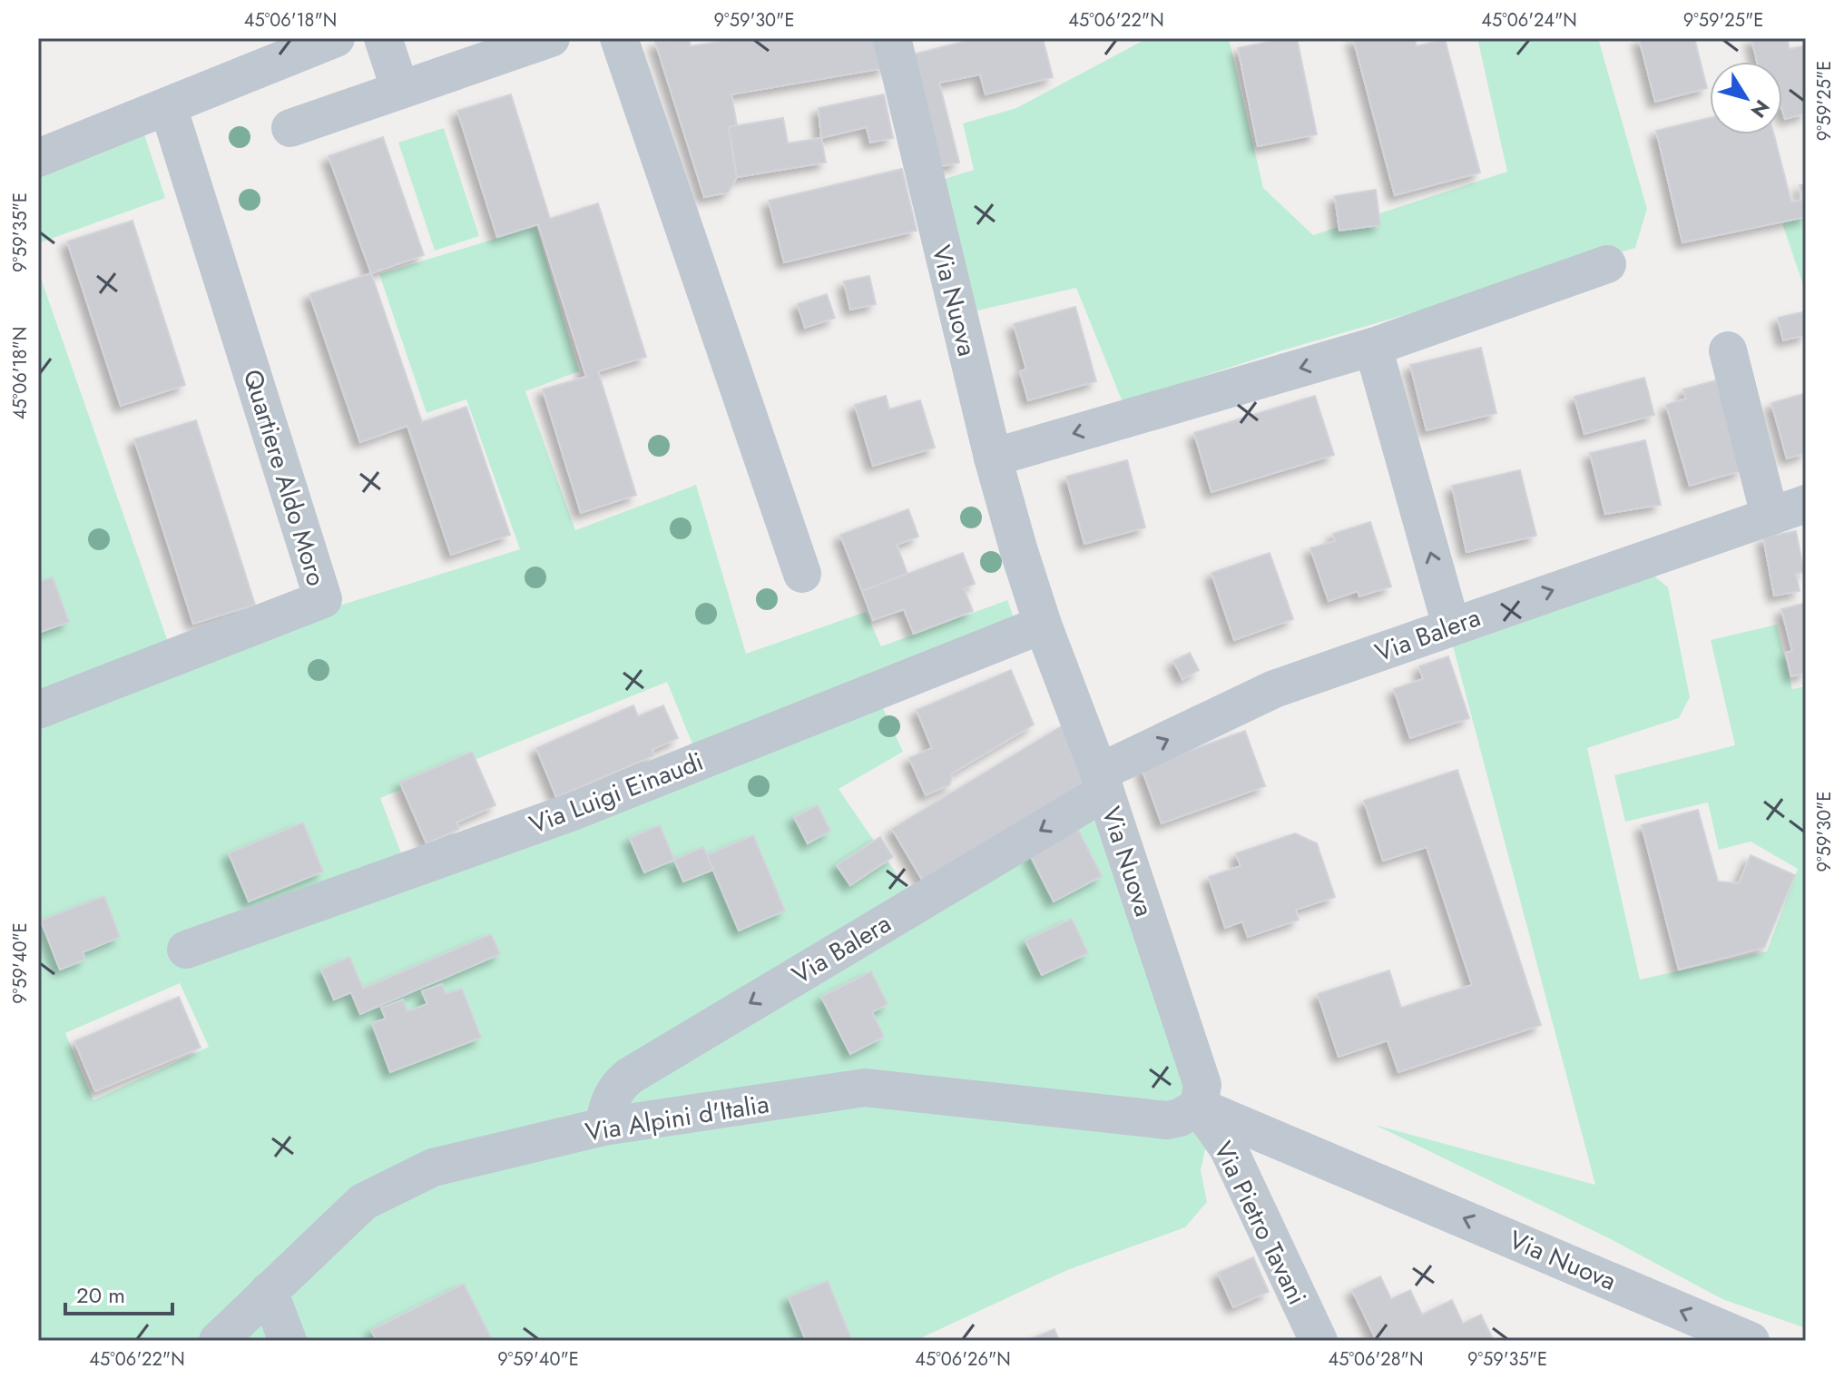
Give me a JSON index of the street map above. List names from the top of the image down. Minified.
{"streets":{"street":["Via Nuova","Quartiere Aldo Moro","Via Balera","Via Luigi Einaudi","Via Alpini d'Italia","Via Pietro Tavani"]},"crossings":[["Via Nuova","Via Balera"],["Via Nuova","Via Luigi Einaudi"],["Via Nuova","Via Alpini d'Italia"],["Via Nuova","Via Pietro Tavani"],["Via Balera","Via Alpini d'Italia"],["Via Alpini d'Italia","Via Pietro Tavani"]],"scale_bar":"20 m","north":"bottom right","coordinates":["45°06'18\"N","9°59'30\"E","45°06'22\"N","45°06'24\"N","9°59'25\"E","9°59'35\"E","9°59'40\"E","45°06'26\"N","45°06'28\"N"]}
